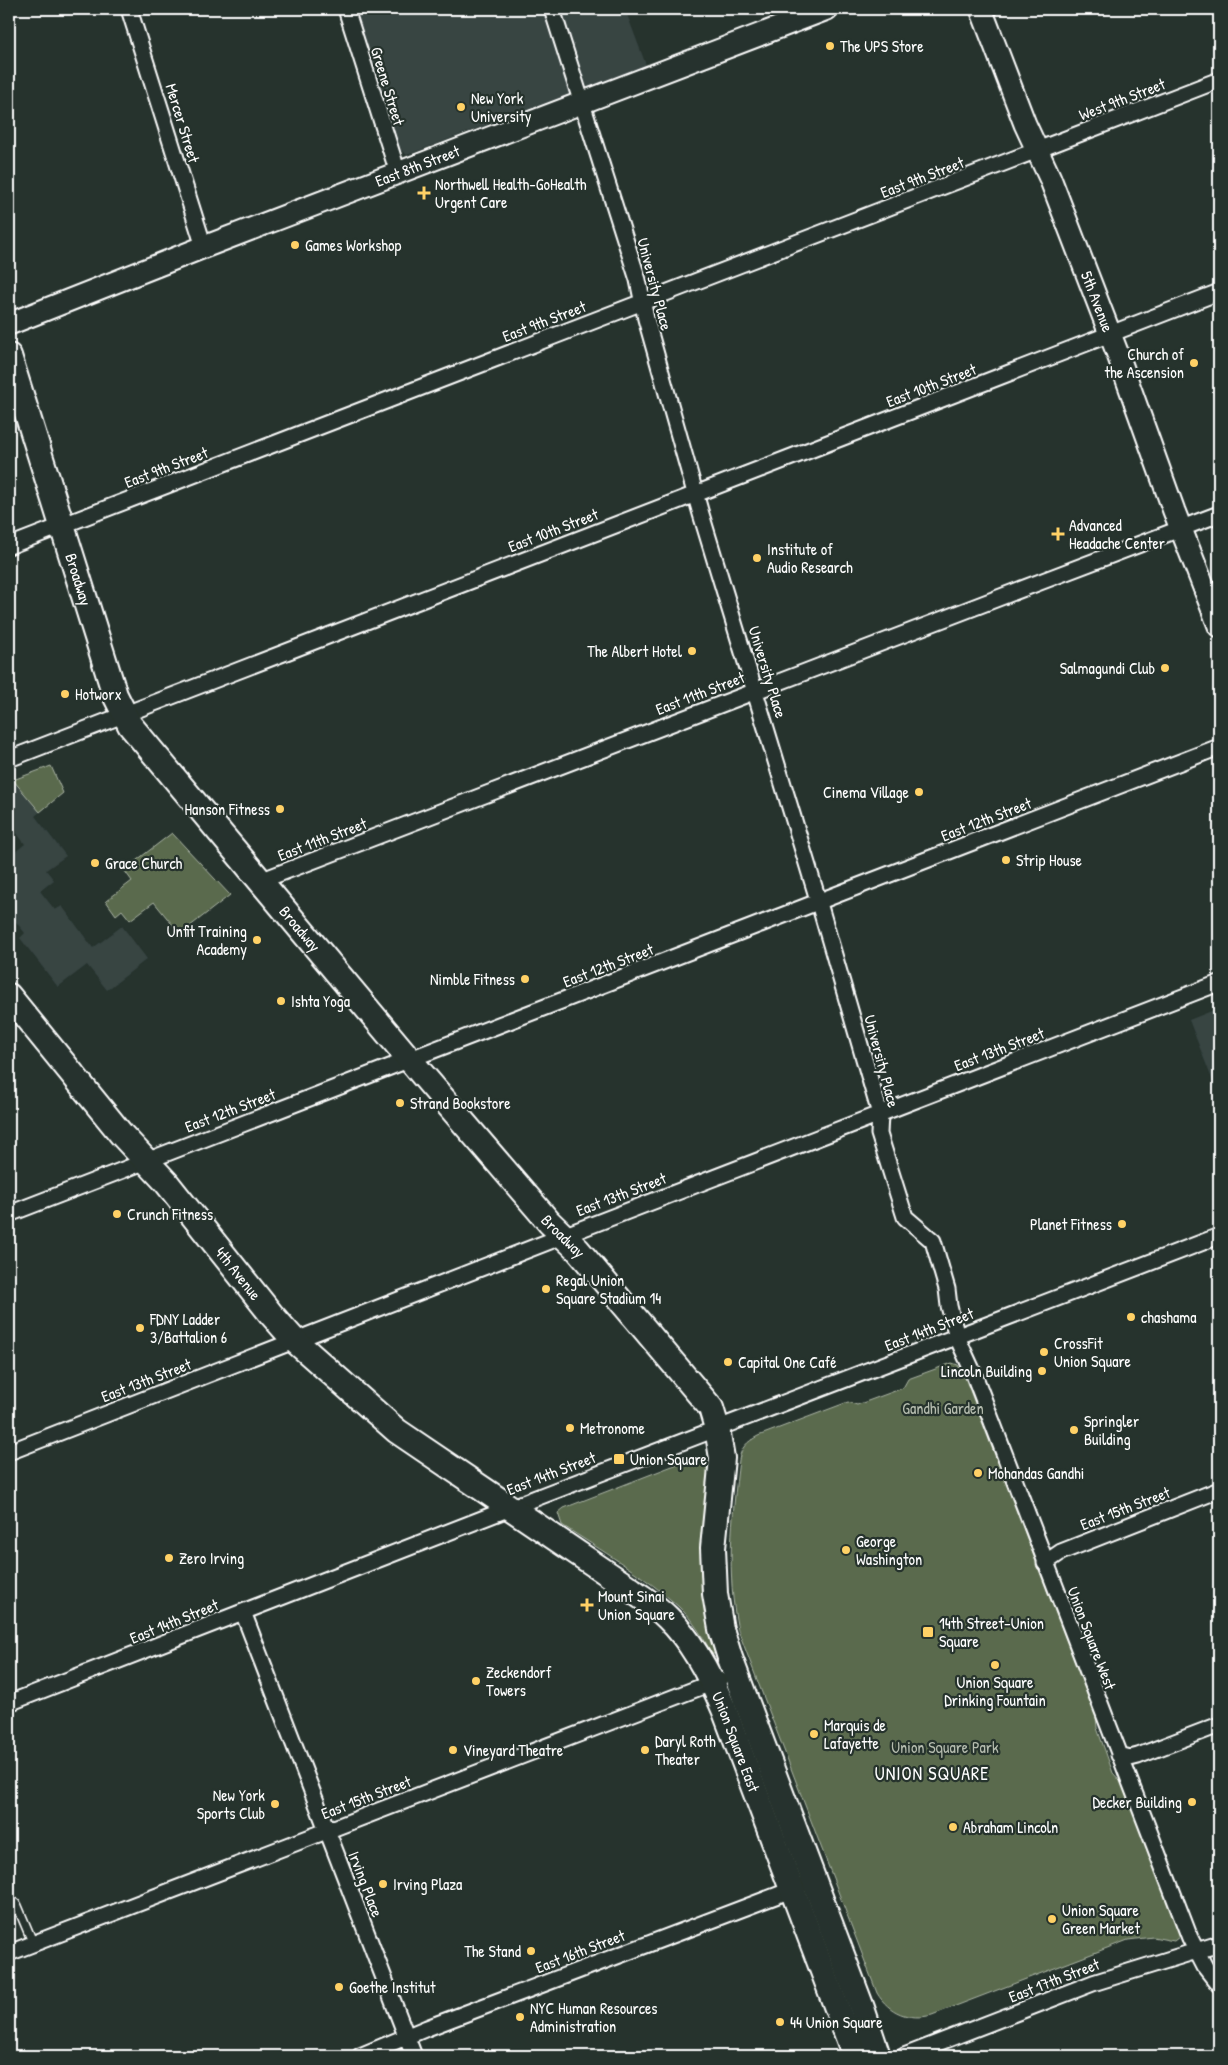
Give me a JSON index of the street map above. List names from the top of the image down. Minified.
{"streets":{"main road":["East 8th Street","5th Avenue","Broadway","4th Avenue","Union Square East"],"street":["Greene Street","West 9th Street","Mercer Street","East 9th Street","University Place","East 10th Street","East 11th Street","East 12th Street","East 13th Street","East 14th Street","East 15th Street","Union Square West","Irving Place","East 16th Street","East 17th Street"]},"crossings":[["Greene Street","East 8th Street"],["West 9th Street","East 9th Street"],["West 9th Street","5th Avenue"],["Mercer Street","East 8th Street"],["East 8th Street","University Place"],["East 9th Street","University Place"],["East 9th Street","5th Avenue"],["East 9th Street","Broadway"],["University Place","East 10th Street"],["University Place","East 11th Street"],["University Place","East 12th Street"],["University Place","East 13th Street"],["University Place","East 14th Street"],["University Place","Union Square West"],["5th Avenue","East 10th Street"],["5th Avenue","East 11th Street"],["East 10th Street","Broadway"],["Broadway","East 11th Street"],["Broadway","East 12th Street"],["Broadway","East 13th Street"],["Broadway","East 14th Street"],["Broadway","Union Square East"],["East 12th Street","4th Avenue"],["East 13th Street","4th Avenue"],["4th Avenue","East 14th Street"],["4th Avenue","Union Square East"],["East 14th Street","Union Square West"],["East 14th Street","Union Square East"],["East 14th Street","Irving Place"],["East 15th Street","Union Square West"],["East 15th Street","Union Square East"],["East 15th Street","Irving Place"],["Union Square West","East 17th Street"],["Union Square East","East 16th Street"],["Irving Place","East 16th Street"]],"districts":["UNION SQUARE"],"parks":["Gandhi Garden","Union Square Park"],"places":{"other":["The UPS Store","New York University","Games Workshop","Church of the Ascension","Institute of Audio Research","The Albert Hotel","Salmagundi Club","Hotworx","Cinema Village","Hanson Fitness","Strip House","Grace Church","Unfit Training Academy","Nimble Fitness","Ishta Yoga","Strand Bookstore","Crunch Fitness","Planet Fitness","Regal Union Square Stadium 14","chashama","FDNY Ladder 3/Battalion 6","CrossFit Union Square","Capital One Café","Lincoln Building","Metronome","Springler Building","Mohandas Gandhi","George Washington","Zero Irving","Union Square Drinking Fountain","Zeckendorf Towers","Marquis de Lafayette","Vineyard Theatre","Daryl Roth Theater","Decker Building","New York Sports Club","Abraham Lincoln","Irving Plaza","Union Square Green Market","The Stand","Goethe Institut","NYC Human Resources Administration","44 Union Square"],"health":["Northwell Health-GoHealth Urgent Care","Advanced Headache Center","Mount Sinai Union Square"],"transit":["Union Square","14th Street–Union Square"]}}
